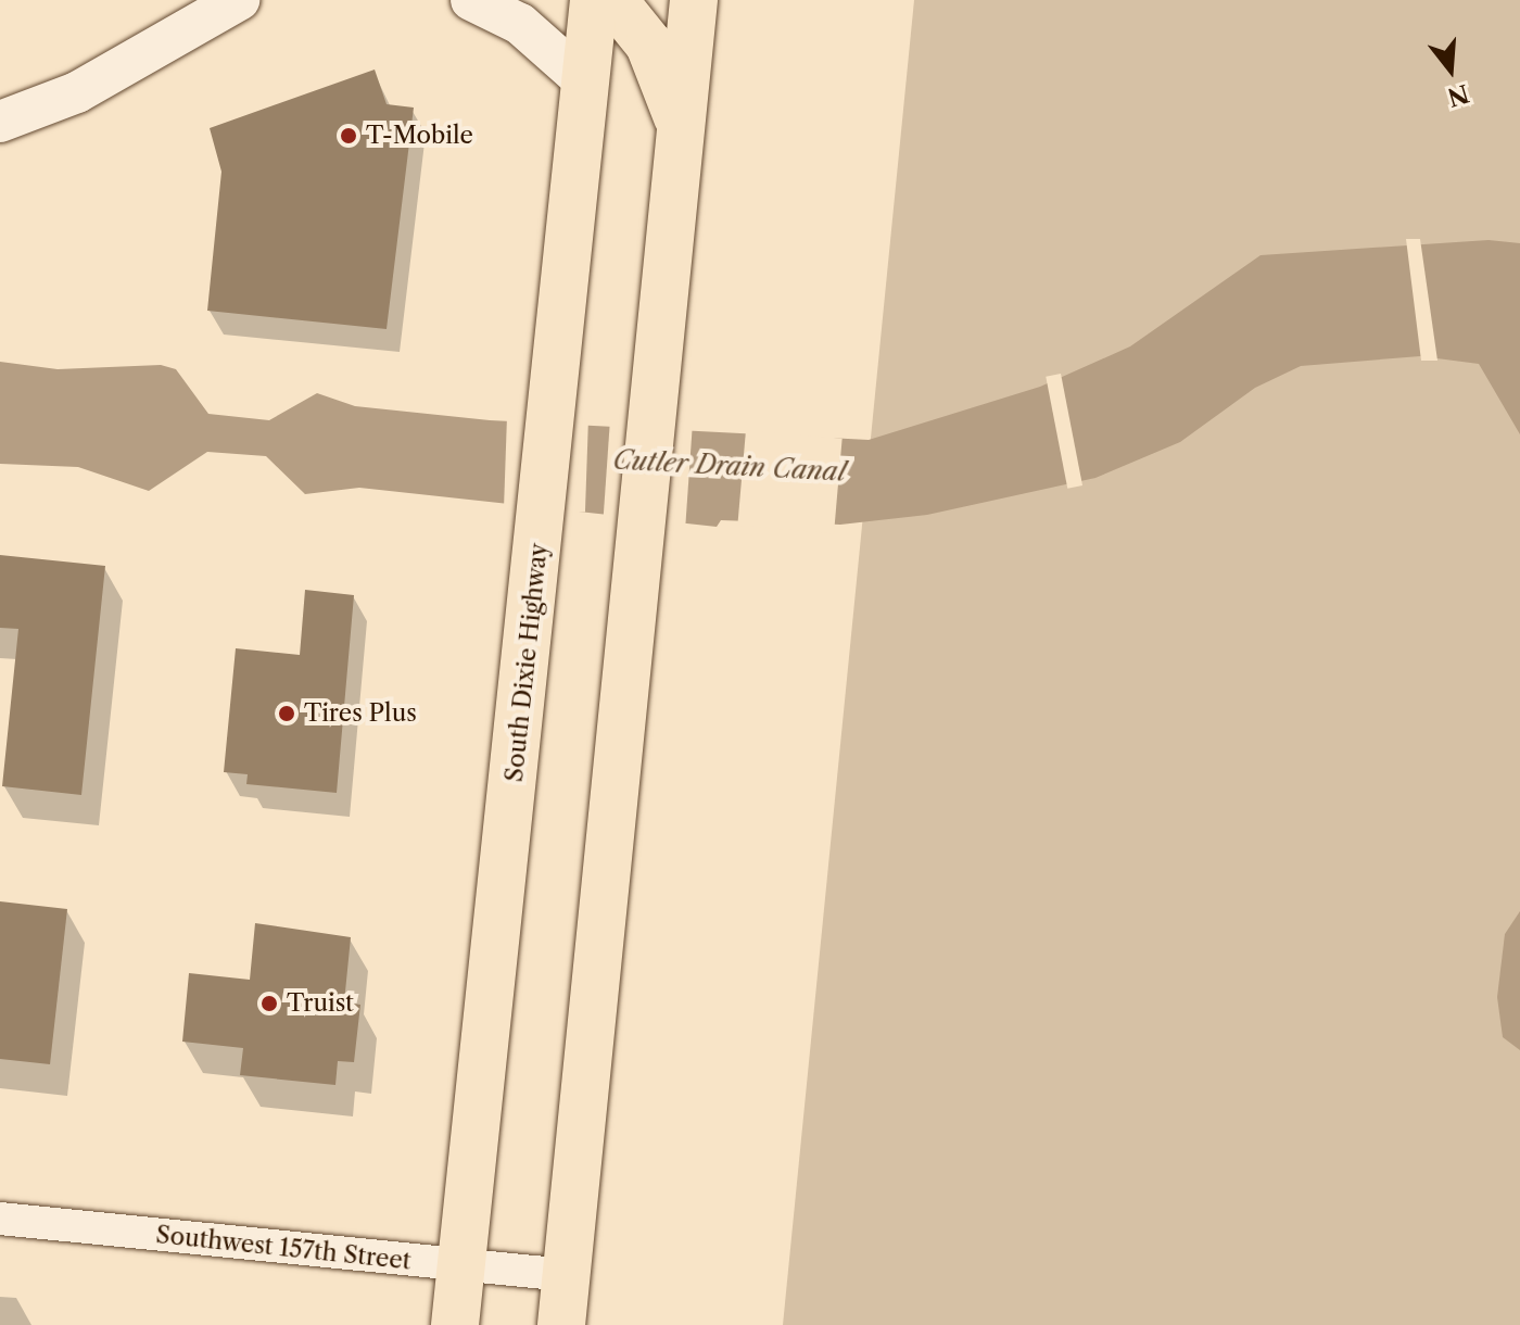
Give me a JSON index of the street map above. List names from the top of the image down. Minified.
{"streets":{"highway":["South Dixie Highway"],"street":["Southwest 157th Street"]},"crossings":[["South Dixie Highway","Southwest 157th Street"]],"water":["Cutler Drain Canal"],"places":["T-Mobile","Tires Plus","Truist"],"north":"bottom"}
